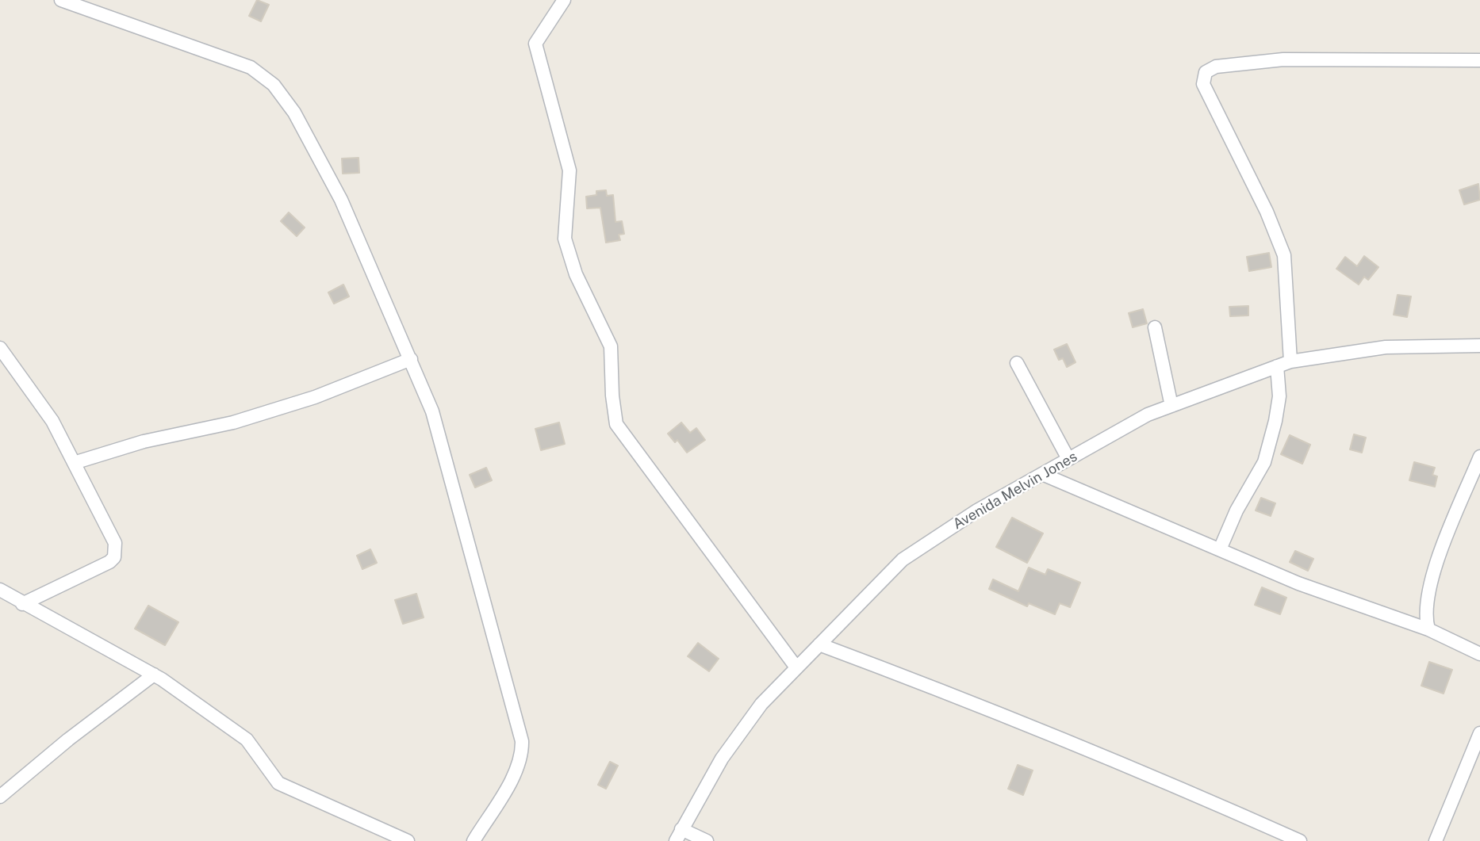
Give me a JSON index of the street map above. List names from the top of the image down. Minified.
{"streets":{"street":["Avenida Melvin Jones"]}}
